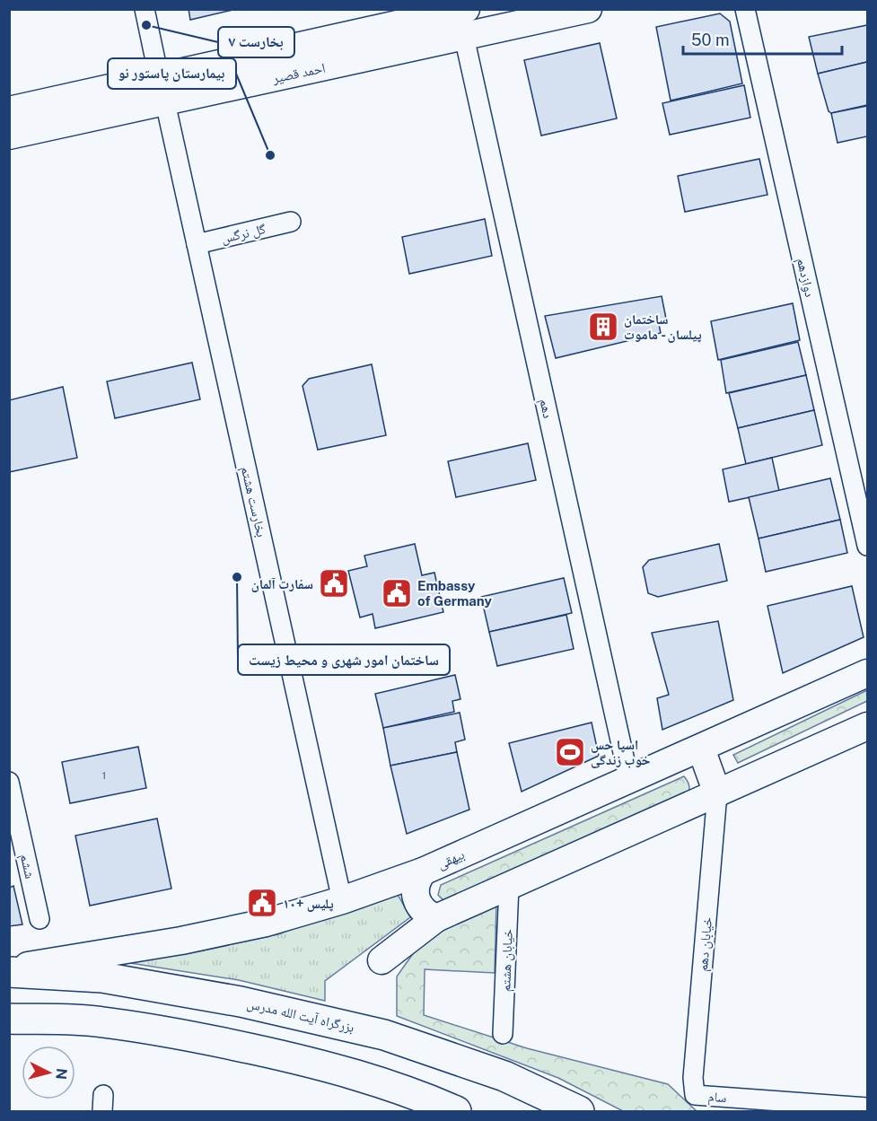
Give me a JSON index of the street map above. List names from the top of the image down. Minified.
{"streets":{"highway":["بزرگراه آیت الله مدرس"],"main road":["احمد قصیر","بیهقی"],"street":["گل نرگس","دوازدهم","دهم","بخارست هشتم","ششم","خیابان دهم","خیابان هشتم","سام"]},"crossings":[["احمد قصیر","دهم"],["احمد قصیر","بخارست هشتم"],["گل نرگس","بخارست هشتم"],["دهم","بیهقی"],["بخارست هشتم","بیهقی"],["خیابان دهم","سام"]],"places":{"other":["بخارست ۷","بیمارستان پاستور نو","ساختمان امور شهری و محیط زیست"],"building":["ساختمان پیلسان - ماموت"],"public building":["سفارت آلمان","Embassy of Germany","پلیس +۱٠"],"sports":["اسپا حس خوب زندگی"]},"house_numbers":["1"],"scale_bar":"50 m","north":"right"}
